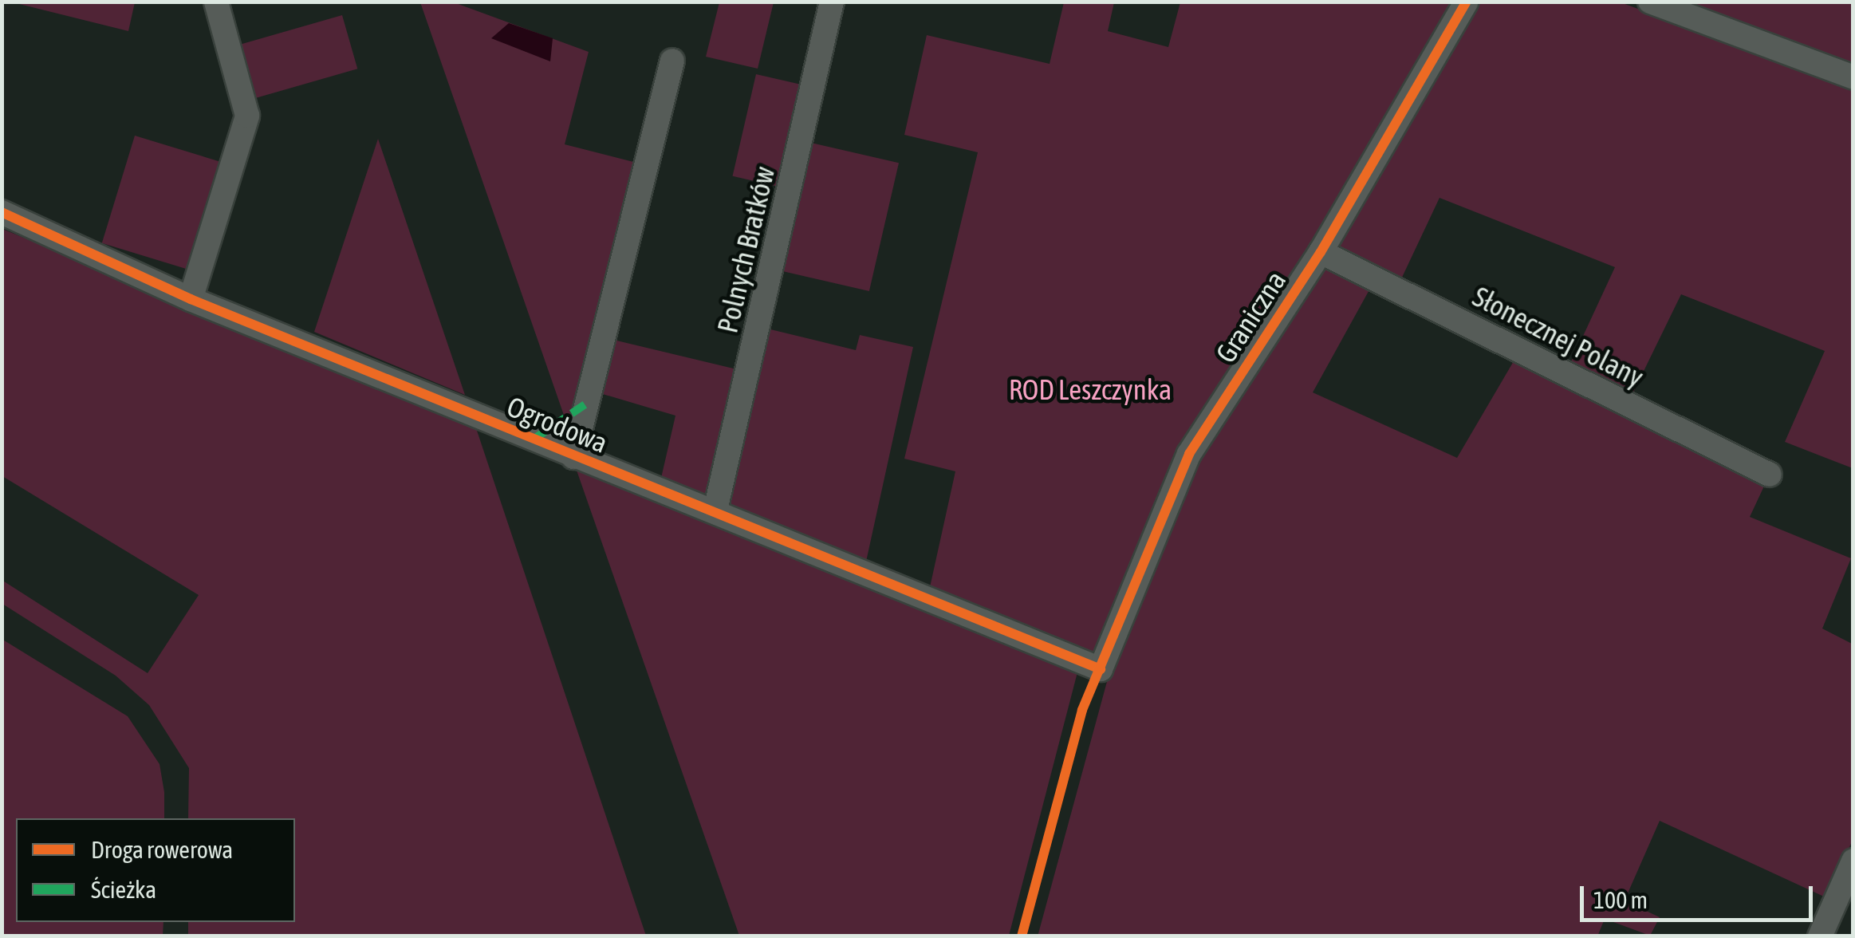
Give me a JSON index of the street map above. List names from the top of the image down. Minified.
{"streets":{"street":["Polnych Bratków","Graniczna","Słonecznej Polany","Ogrodowa"]},"crossings":[["Polnych Bratków","Ogrodowa"],["Graniczna","Słonecznej Polany"],["Graniczna","Ogrodowa"]],"parks":["ROD Leszczynka"],"legend":["Droga rowerowa","Ścieżka"],"scale_bar":"100 m"}
